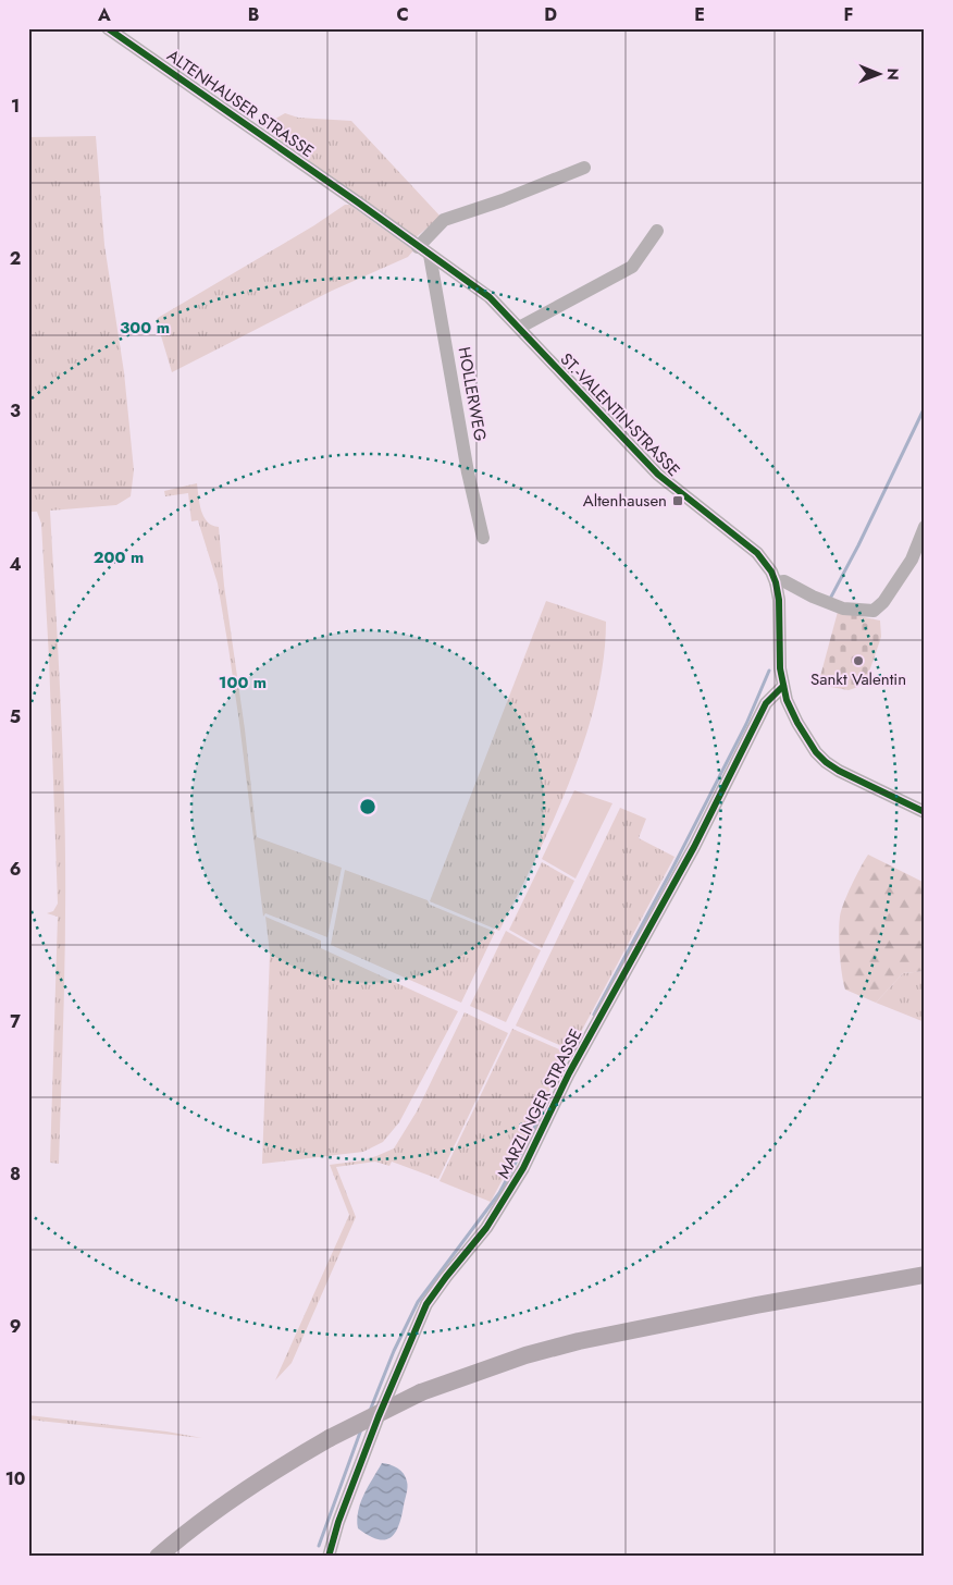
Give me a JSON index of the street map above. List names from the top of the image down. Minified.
{"streets":{"street":["ALTENHAUSER STRASSE","HOLLERWEG","ST.-VALENTIN-STRASSE","MARZLINGER STRASSE"]},"crossings":[["ALTENHAUSER STRASSE","ST.-VALENTIN-STRASSE"],["HOLLERWEG","ST.-VALENTIN-STRASSE"],["ST.-VALENTIN-STRASSE","MARZLINGER STRASSE"]],"places":{"transit":["Altenhausen"],"other":["Sankt Valentin"]},"north":"right","grid":{"columns":["A","B","C","D","E","F"],"rows":["1","2","3","4","5","6","7","8","9","10"]},"rings":["300 m","200 m","100 m"]}
